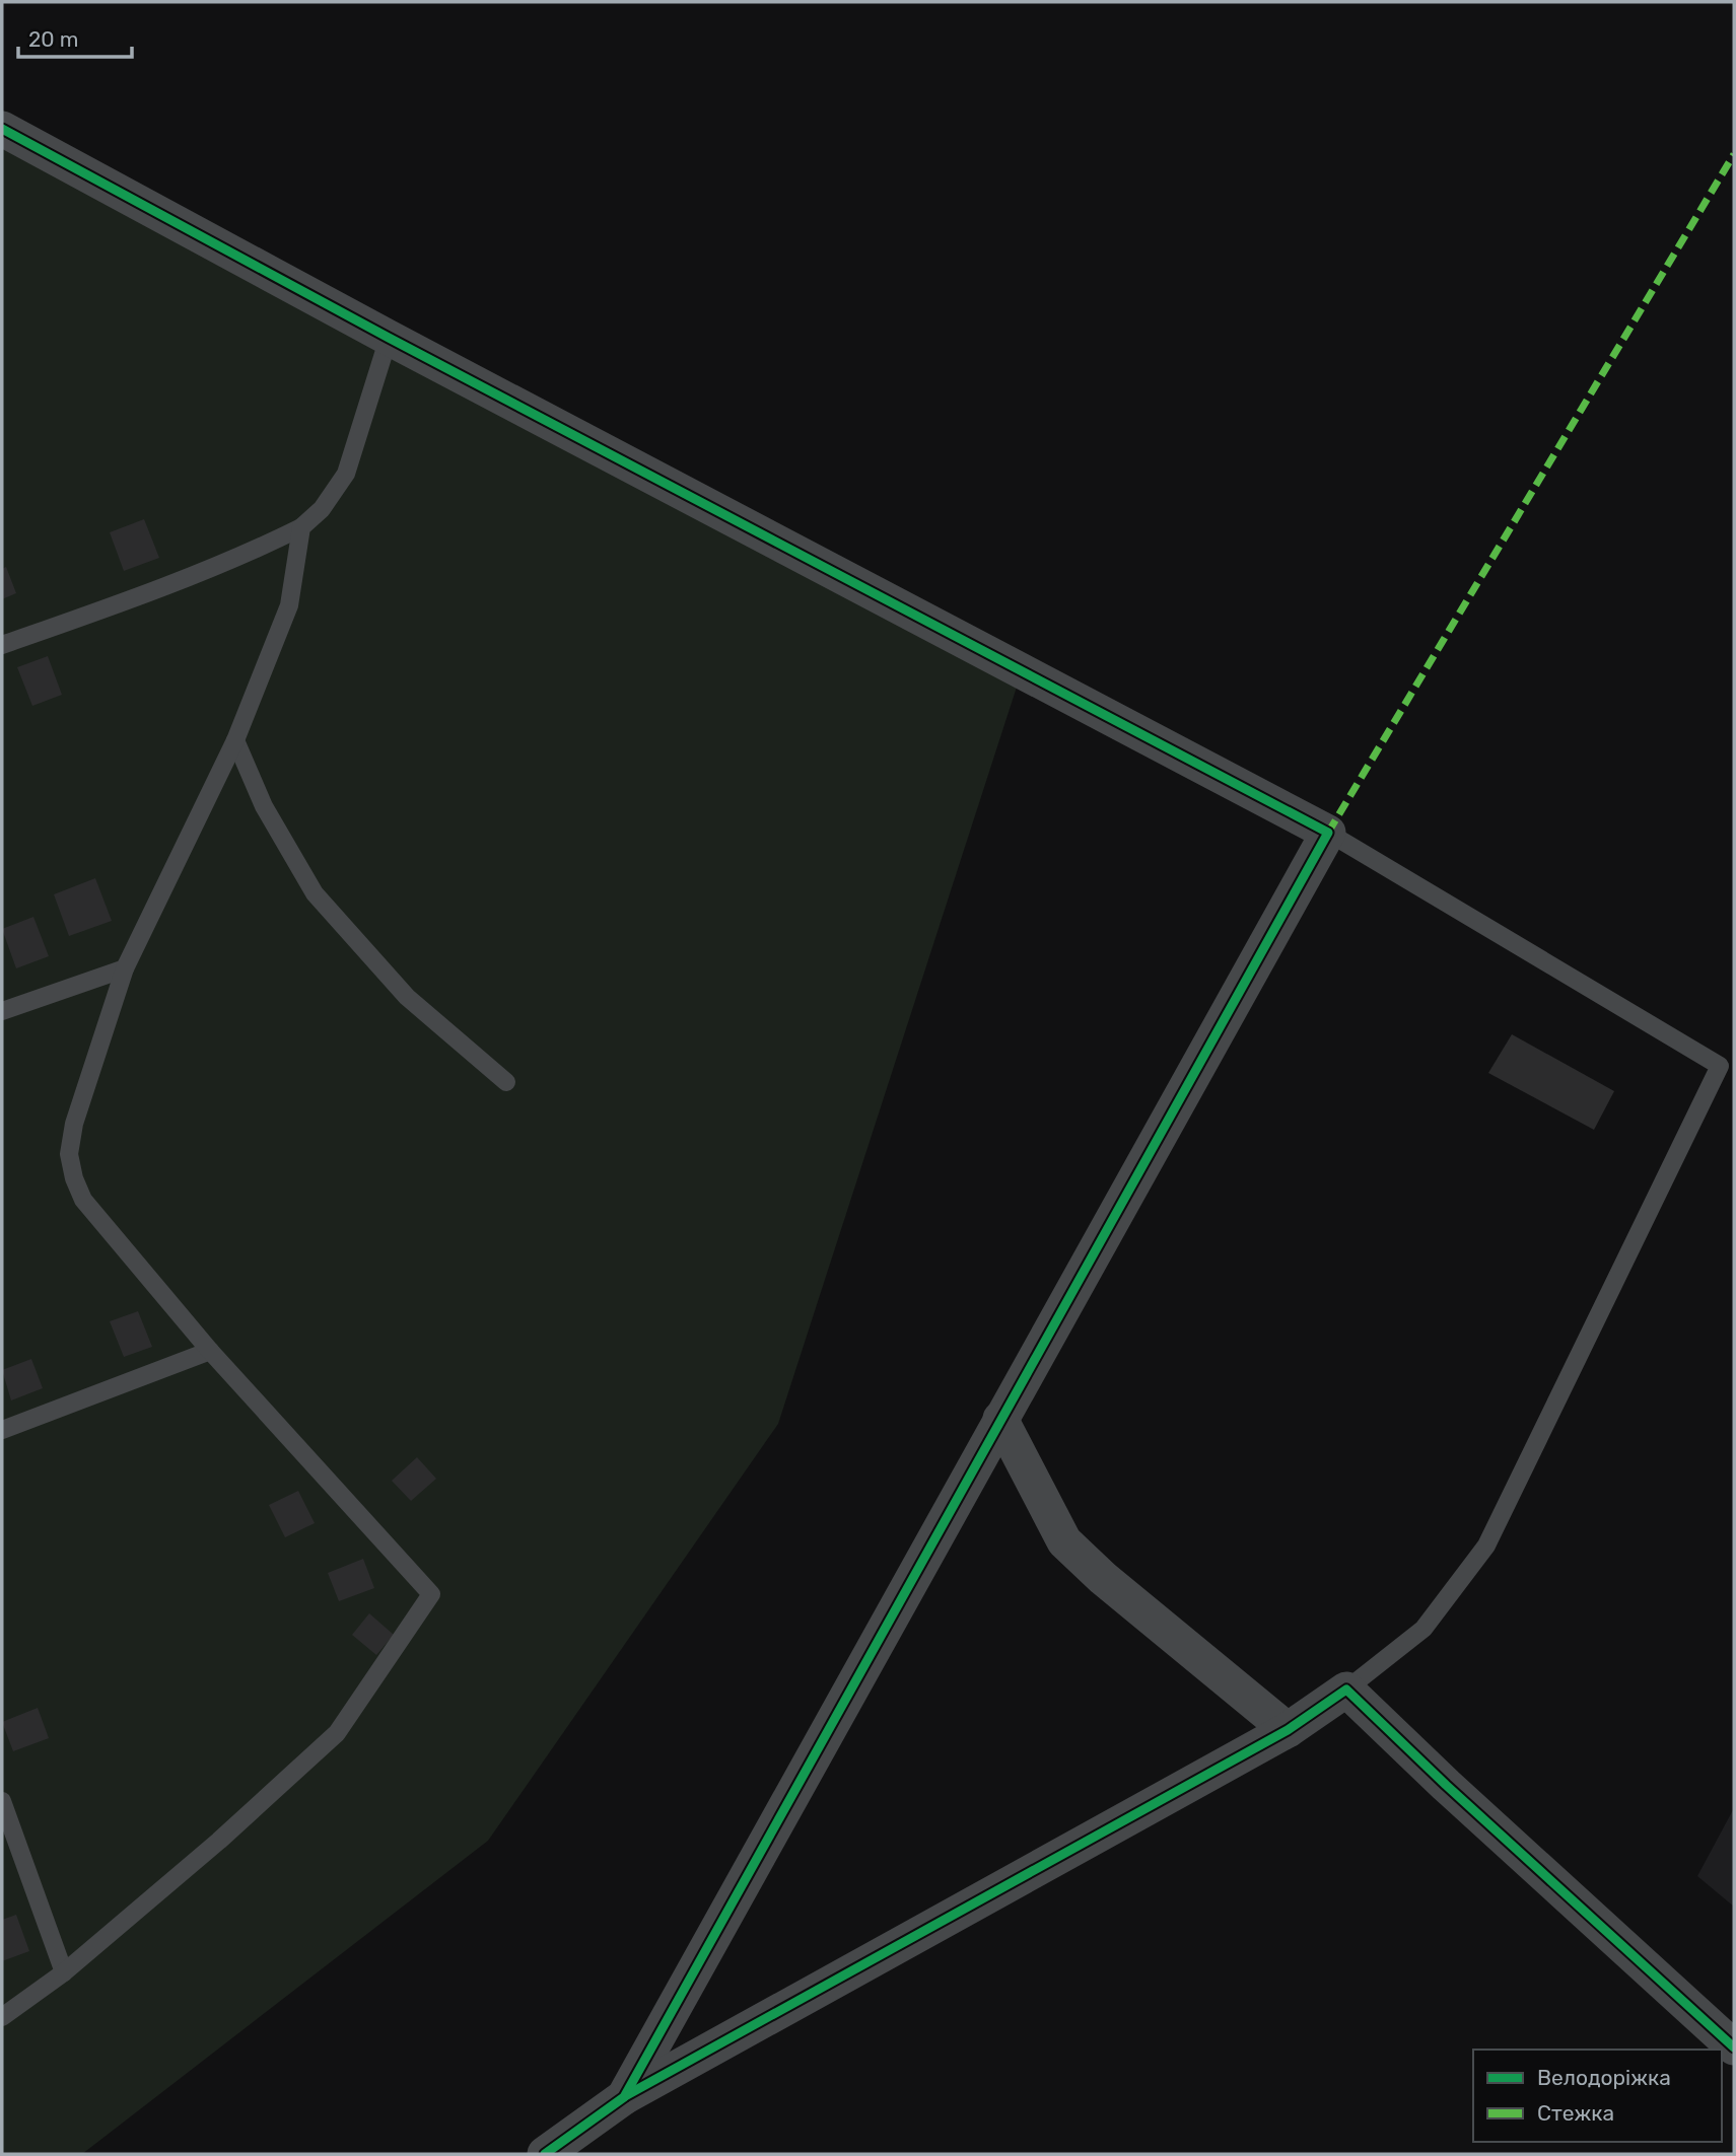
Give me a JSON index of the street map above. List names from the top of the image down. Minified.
{"legend":["Велодоріжка","Стежка"],"scale_bar":"20 m"}
